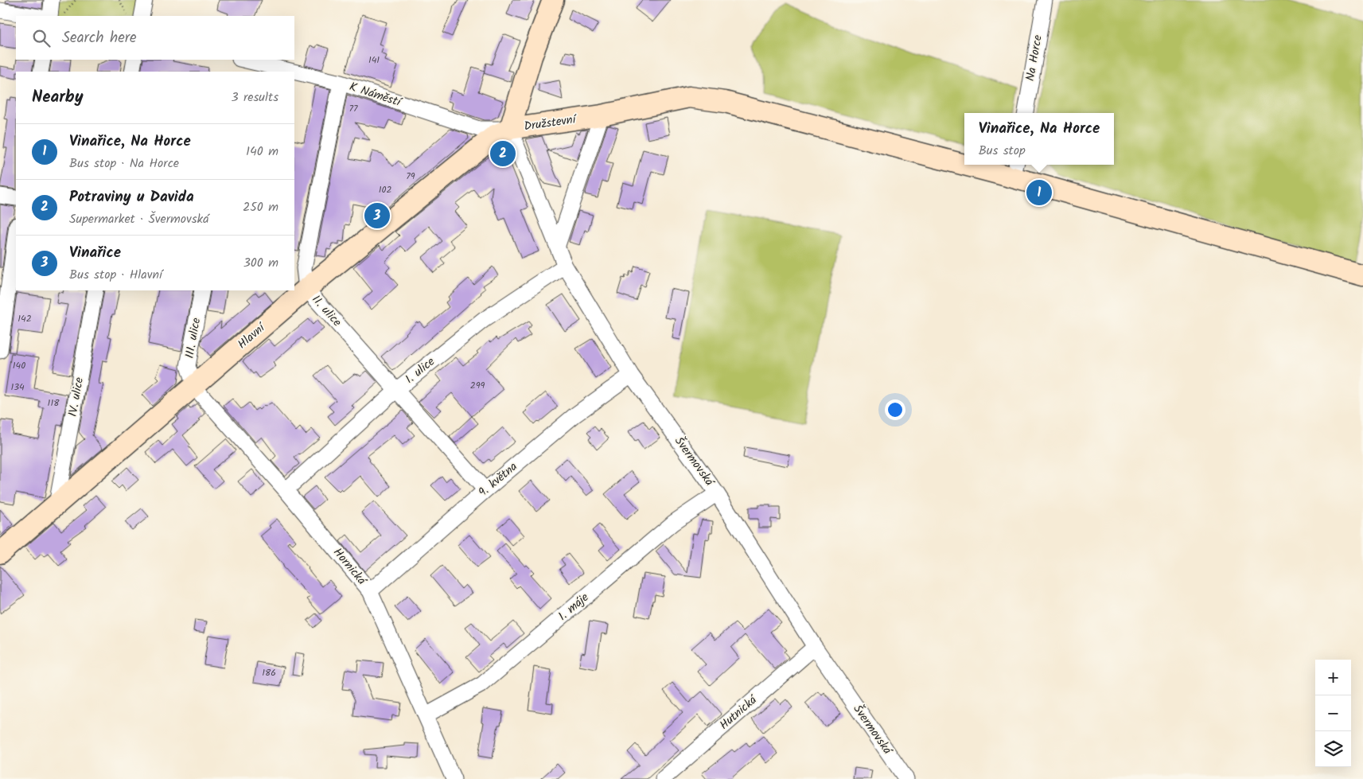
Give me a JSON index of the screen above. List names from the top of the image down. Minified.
{"streets":{"main road":["Družstevní","Hlavní"],"street":["Na Horce","K Náměstí","II. ulice","III. ulice","I. ulice","IV. ulice","Švermovská","9. května","Hornická","1. máje","Hutnická"]},"crossings":[["K Náměstí","Družstevní"],["K Náměstí","II. ulice"],["K Náměstí","Hlavní"],["K Náměstí","Švermovská"],["Družstevní","Hlavní"],["Družstevní","Švermovská"],["II. ulice","Hlavní"],["II. ulice","I. ulice"],["II. ulice","9. května"],["Hlavní","III. ulice"],["Hlavní","IV. ulice"],["Hlavní","Švermovská"],["Hlavní","Hornická"],["III. ulice","Hornická"],["I. ulice","Švermovská"],["I. ulice","Hornická"],["Švermovská","9. května"],["Švermovská","1. máje"],["Švermovská","Hutnická"],["9. května","Hornická"],["Hornická","1. máje"]],"house_numbers":["141","77","79","102","142","140","299","134","118","186"],"page":{"search":"Search here","heading":["Nearby","3 results"],"popup":["Vinařice, Na Horce","Bus stop"],"list":[{"mark":"1","name":"Vinařice, Na Horce","note":"Bus stop · Na Horce","value":"140 m"},{"mark":"2","name":"Potraviny u Davida","note":"Supermarket · Švermovská","value":"250 m"},{"mark":"3","name":"Vinařice","note":"Bus stop · Hlavní","value":"300 m"}],"pins":["2","1","3"],"map_buttons":["+","−"]}}
